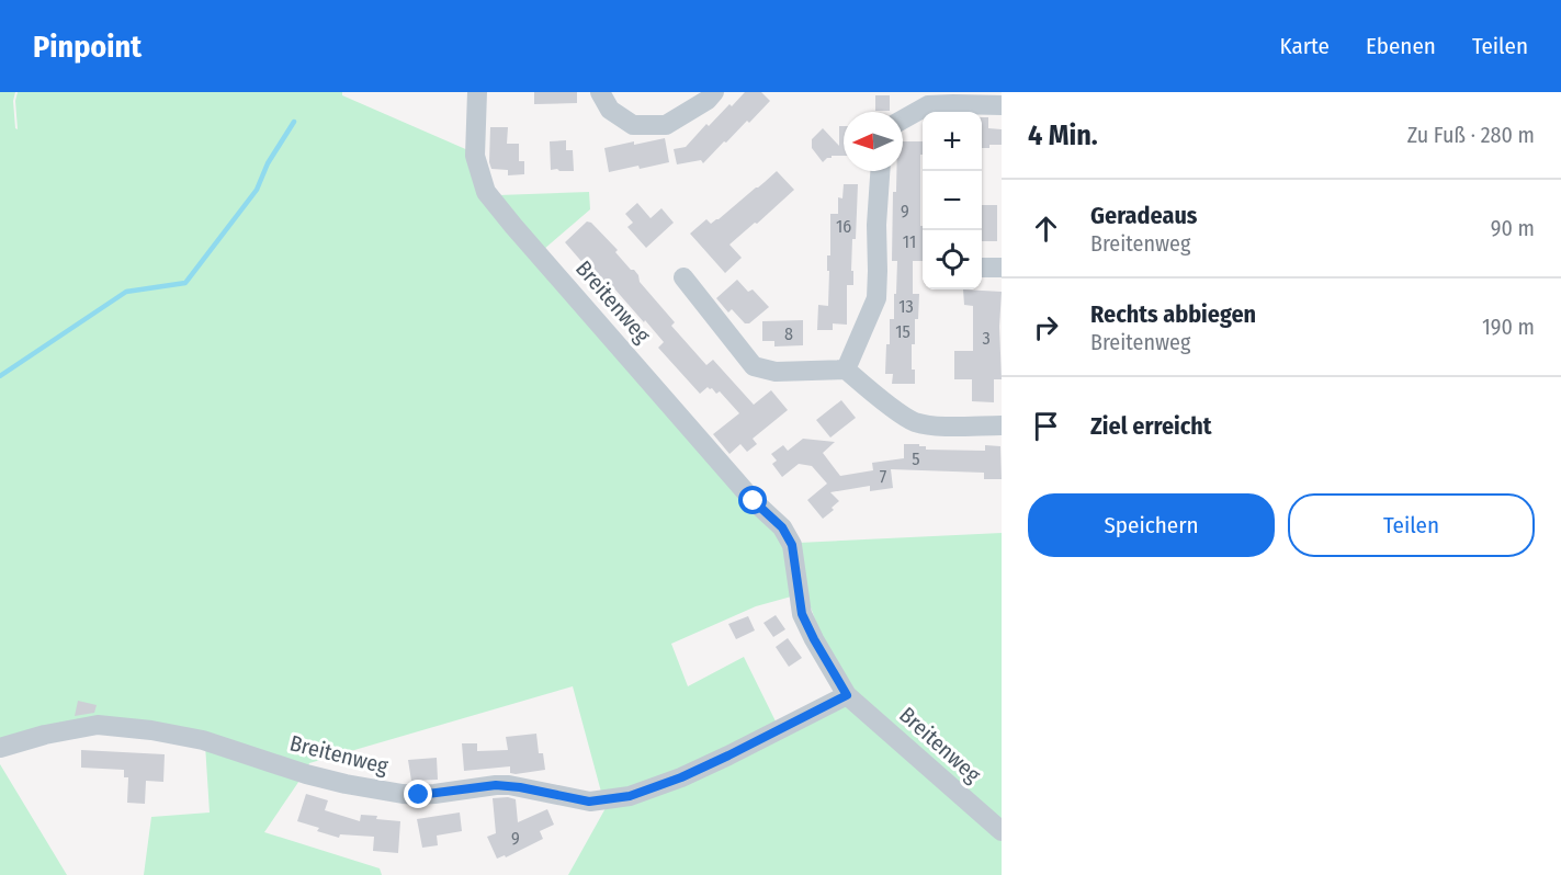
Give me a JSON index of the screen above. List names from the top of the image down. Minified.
{"streets":{"street":["Breitenweg"]},"house_numbers":["9","16","11","13","15","8","3","5","7","9"],"north":"left","page":{"header":"Pinpoint","nav":["Karte","Ebenen","Teilen"],"heading":["4 Min.","Zu Fuß · 280 m"],"map_buttons":["+","−"],"list":[["Geradeaus","Breitenweg","90 m"],["Rechts abbiegen","Breitenweg","190 m"],"Ziel erreicht"],"buttons":["Speichern","Teilen"]}}
